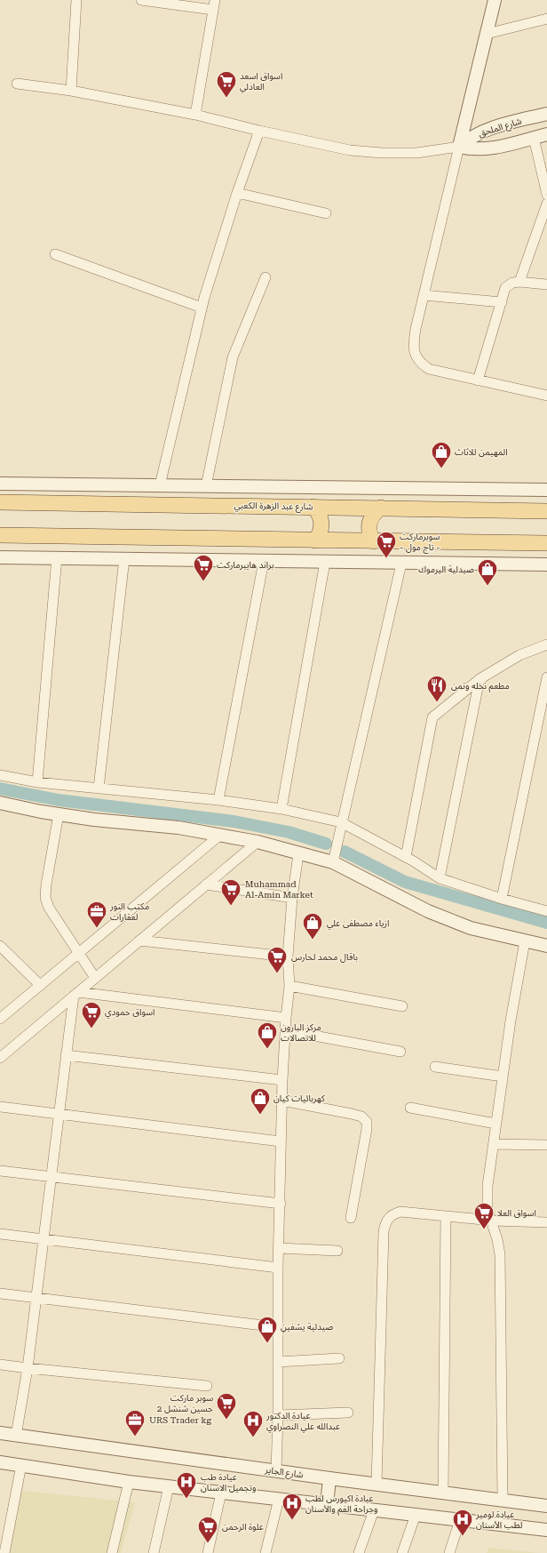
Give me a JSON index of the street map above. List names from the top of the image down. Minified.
{"streets":{"main road":["شارع عبد الزهرة الكعبي"],"street":["شارع الملحق","شارع الجاير"]},"places":{"supermarket":["اسواق اسعد العادلي","سوبرماركت - تاج مول -","براند هايبرماركت","Muhammad Al-Amin Market","باقال محمد لحارس","اسواق حمودي","اسواق العلا","سوبر ماركت حسين شنشل 2","علوة الرحمن"],"shop":["المهيمن للاثاث","صيدلية اليرموك","ازياء مصطفى علي","مركز البارون للاتصالات","كهربائيات كيان","صيدلية يشفينِ"],"restaurant":["مطعم نخله وتمن"],"office":["مكتب النور لعقارات","URS Trader kg"],"hospital":["عيادة الدكتور عبدالله علي النصراوي","عيادة طب وتجميل الاسنان","عيادة اكيورس لطب وجراحة الفم والأسنان","عيادة لومير لطب الأسنان"]}}
